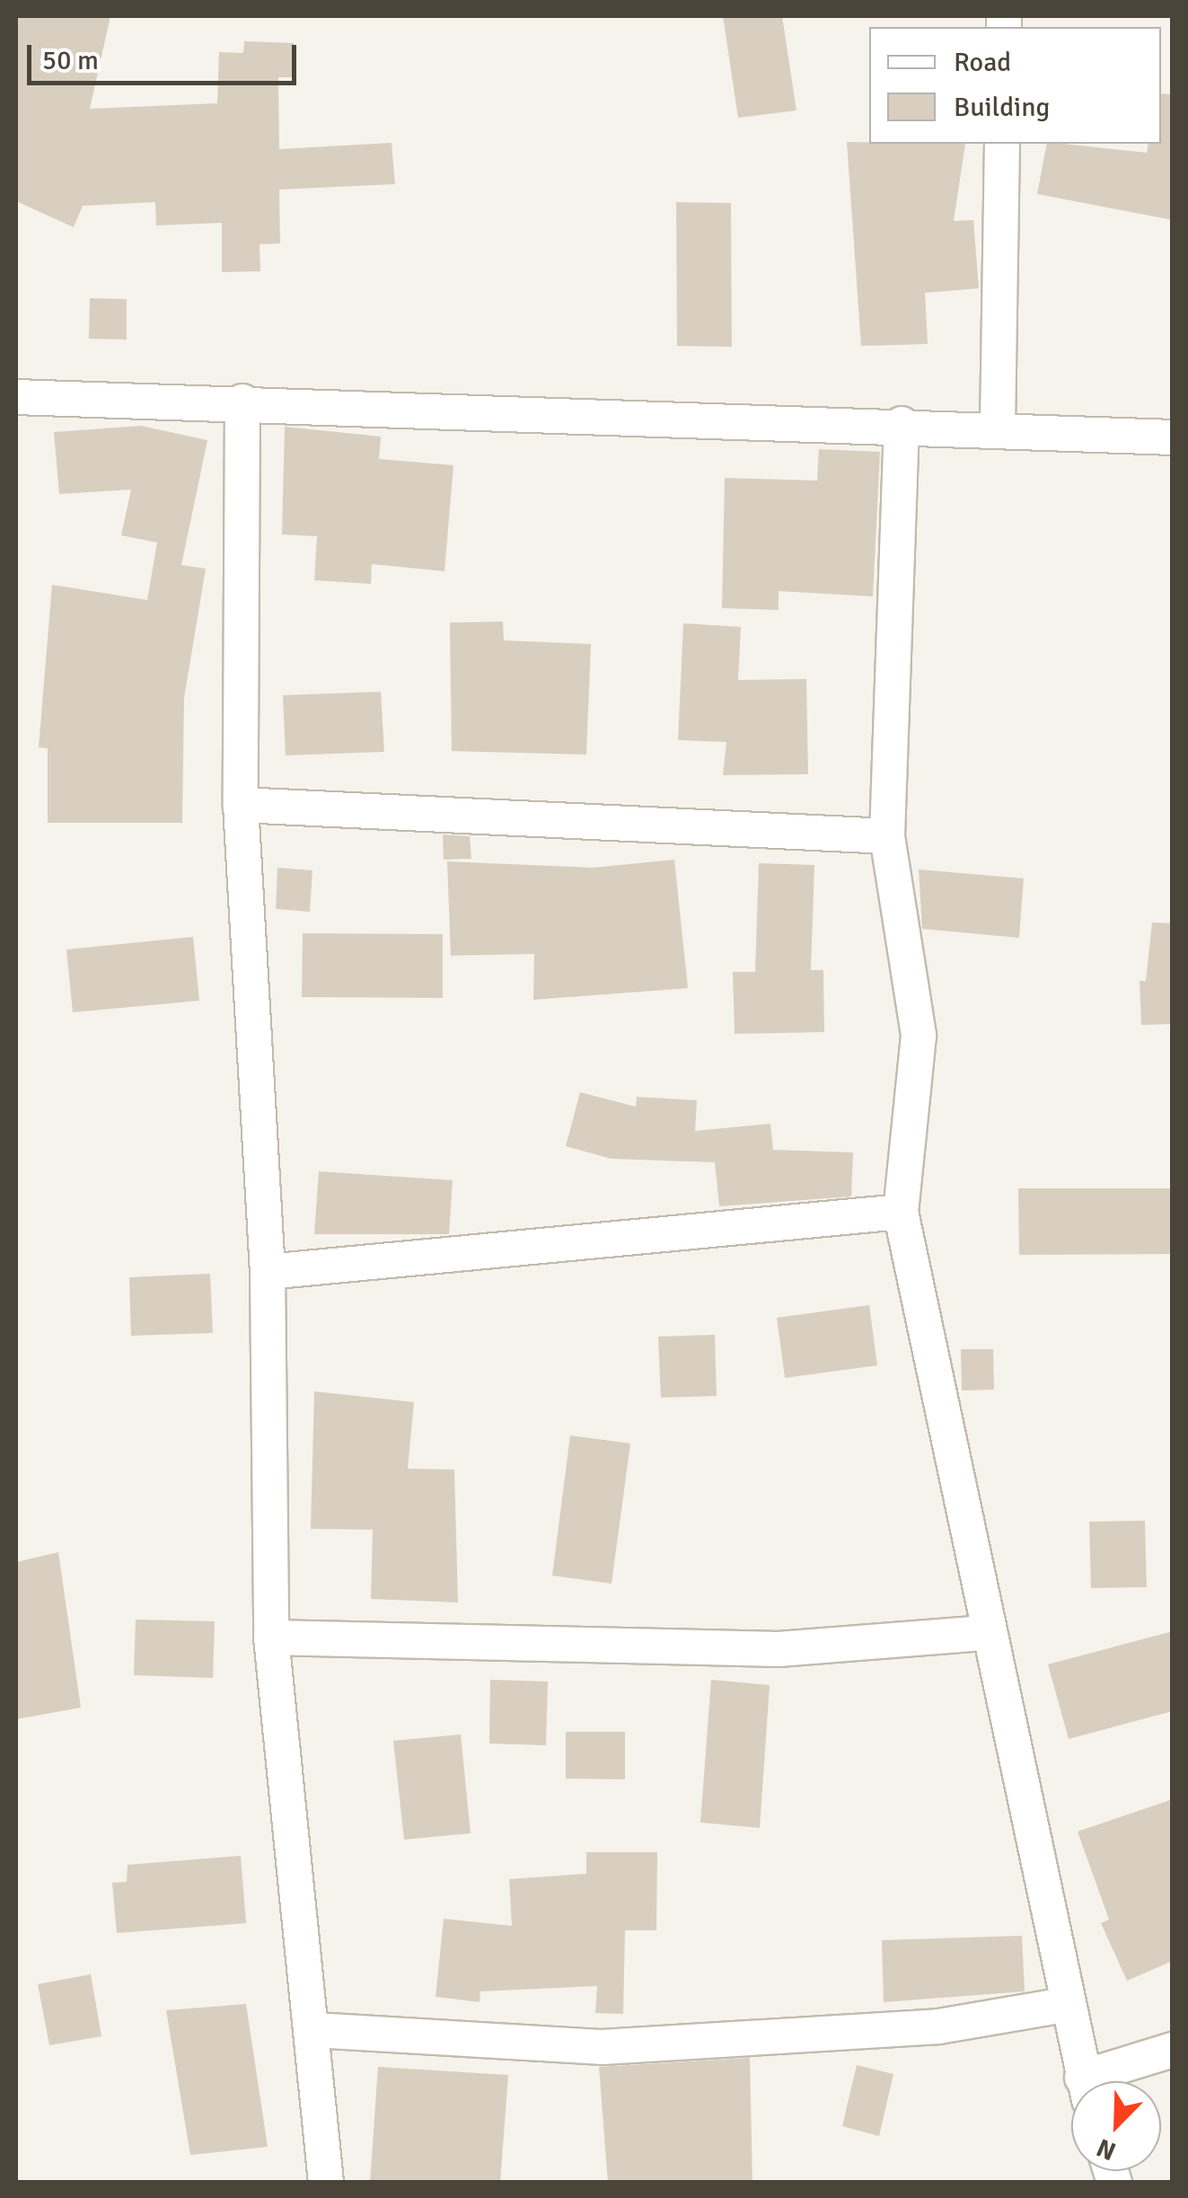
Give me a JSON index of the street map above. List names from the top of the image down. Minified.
{"legend":["Road","Building"],"scale_bar":"50 m","north":"bottom left"}
